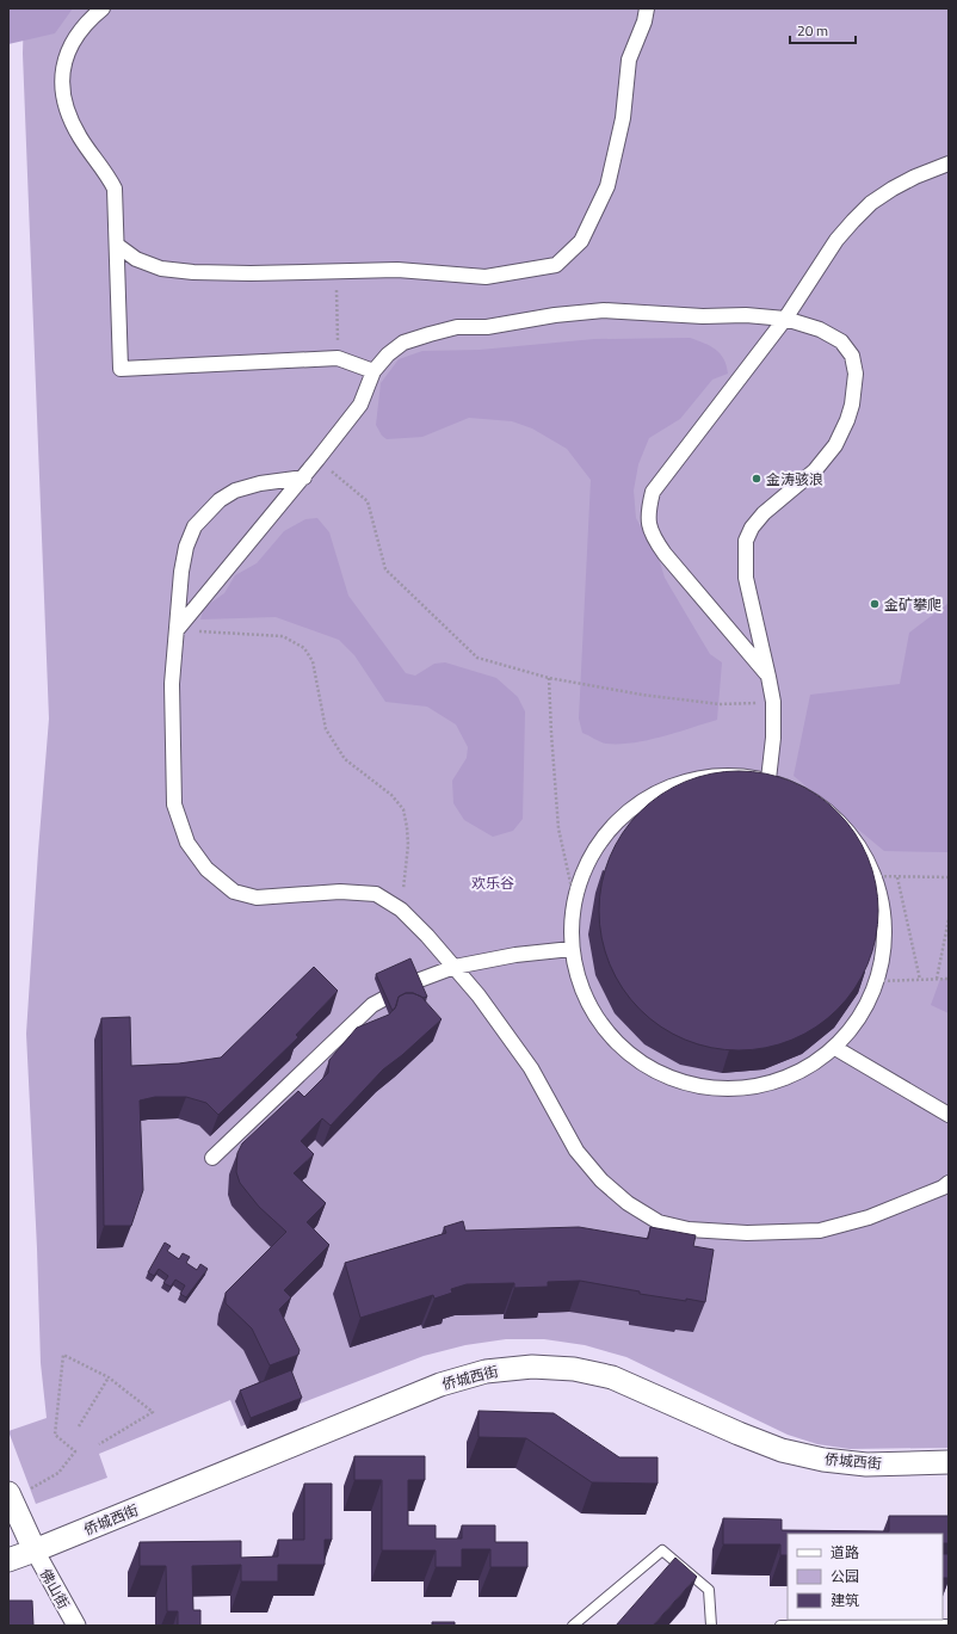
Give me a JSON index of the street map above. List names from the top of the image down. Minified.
{"streets":{"street":["侨城西街","佛山街"]},"crossings":[["侨城西街","佛山街"]],"parks":["欢乐谷"],"places":["金涛骇浪","金矿攀爬"],"legend":["道路","公园","建筑"],"scale_bar":"20 m"}
